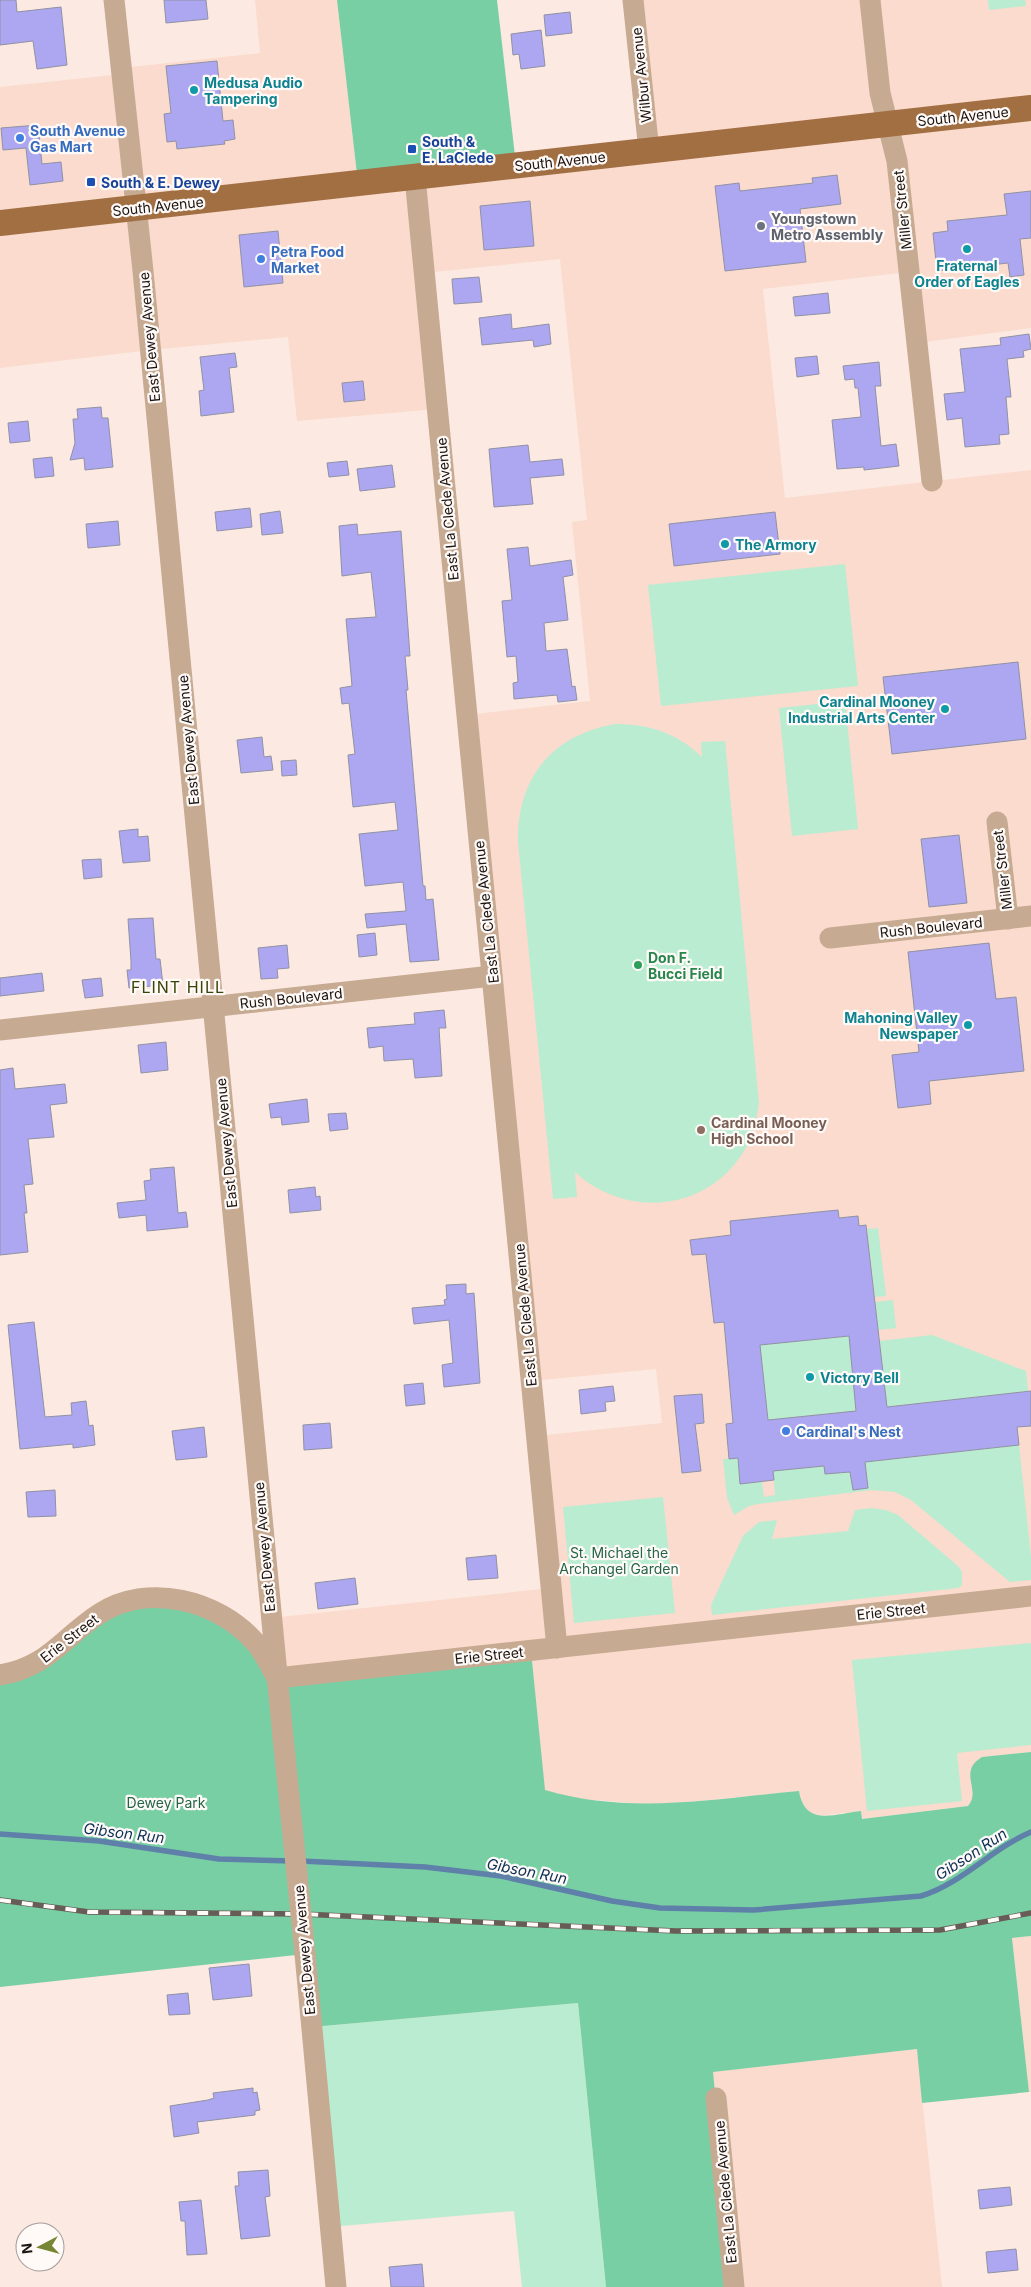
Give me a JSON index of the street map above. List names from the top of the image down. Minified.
{"streets":{"main road":["South Avenue"],"street":["Wilbur Avenue","Miller Street","East Dewey Avenue","East La Clede Avenue","Rush Boulevard","Erie Street"]},"crossings":[["Wilbur Avenue","South Avenue"],["South Avenue","Miller Street"],["South Avenue","East Dewey Avenue"],["South Avenue","East La Clede Avenue"],["Miller Street","Rush Boulevard"],["East Dewey Avenue","Rush Boulevard"],["East Dewey Avenue","Erie Street"],["East La Clede Avenue","Rush Boulevard"],["East La Clede Avenue","Erie Street"]],"districts":["FLINT HILL"],"water":["Gibson Run"],"parks":["St. Michael the Archangel Garden","Dewey Park"],"places":{"other":["Medusa Audio Tampering","South Avenue Gas Mart","Youngstown Metro Assembly","Fraternal Order of Eagles","Petra Food Market","The Armory","Cardinal Mooney Industrial Arts Center","Don F. Bucci Field","Mahoning Valley Newspaper","Cardinal Mooney High School","Victory Bell","Cardinal's Nest"],"transit":["South & E. LaClede","South & E. Dewey"]},"north":"left"}
